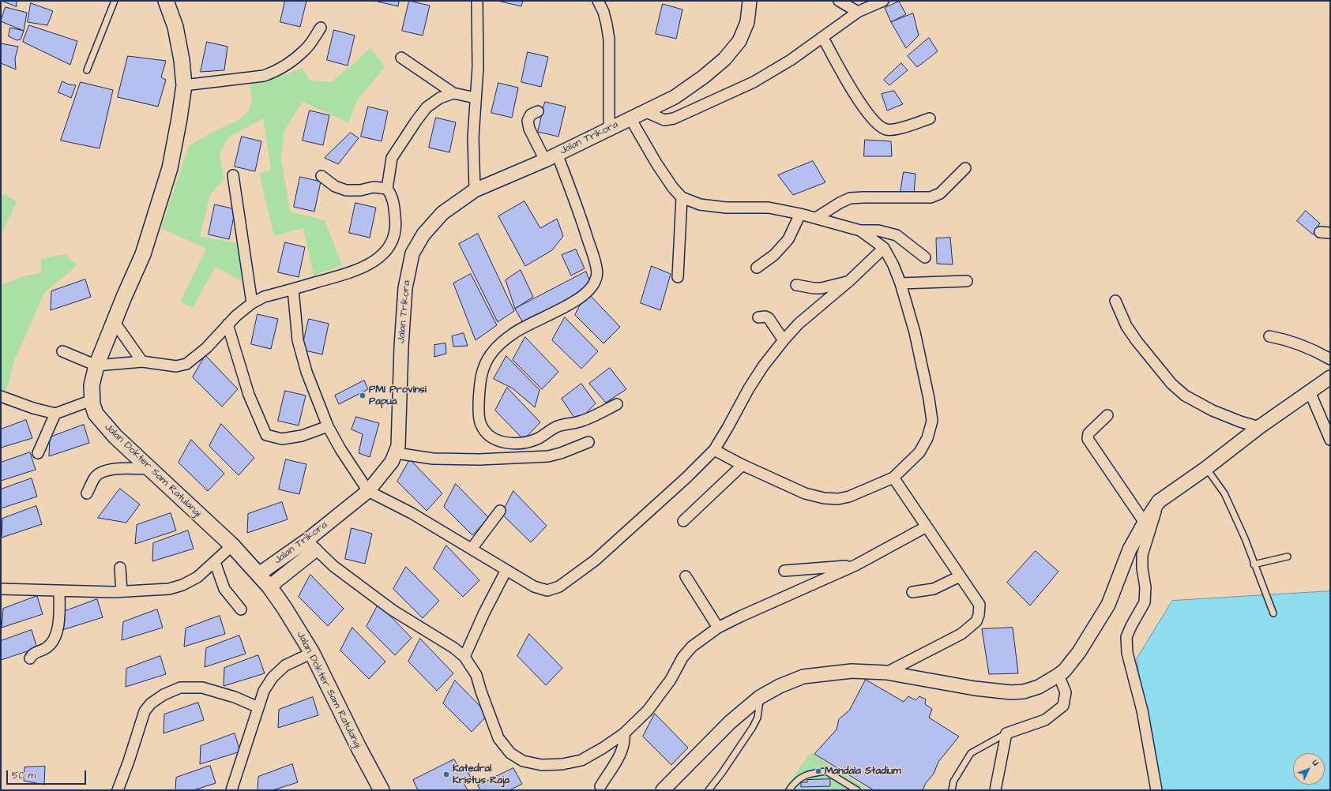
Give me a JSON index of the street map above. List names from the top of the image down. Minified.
{"streets":{"main road":["Jalan Dokter Sam Ratulangi"],"street":["Jalan Trikora"]},"crossings":[["Jalan Trikora","Jalan Dokter Sam Ratulangi"]],"places":["PMI Provinsi Papua","Mandala Stadium","Katedral Kristus Raja"],"scale_bar":"50 m","north":"top right"}
